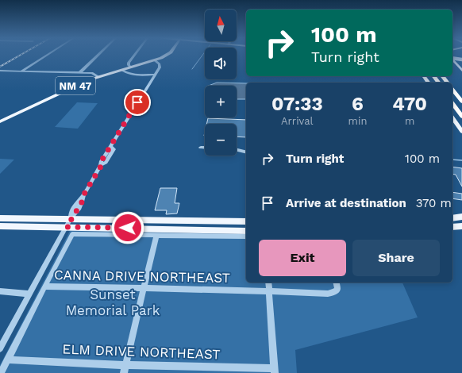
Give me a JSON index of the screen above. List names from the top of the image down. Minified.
{"streets":{"main road":["NM 47"],"street":["CANNA DRIVE NORTHEAST","ELM DRIVE NORTHEAST"]},"parks":["Sunset Memorial Park"],"north":"top","page":{"map_buttons":["+","−"],"turn":["100 m","Turn right"],"eta":["07:33","Arrival","6","min","470","m"],"list":[{"name":"Turn right","value":"100 m"},{"name":"Arrive at destination","value":"370 m"}],"buttons":["Exit","Share"]}}
